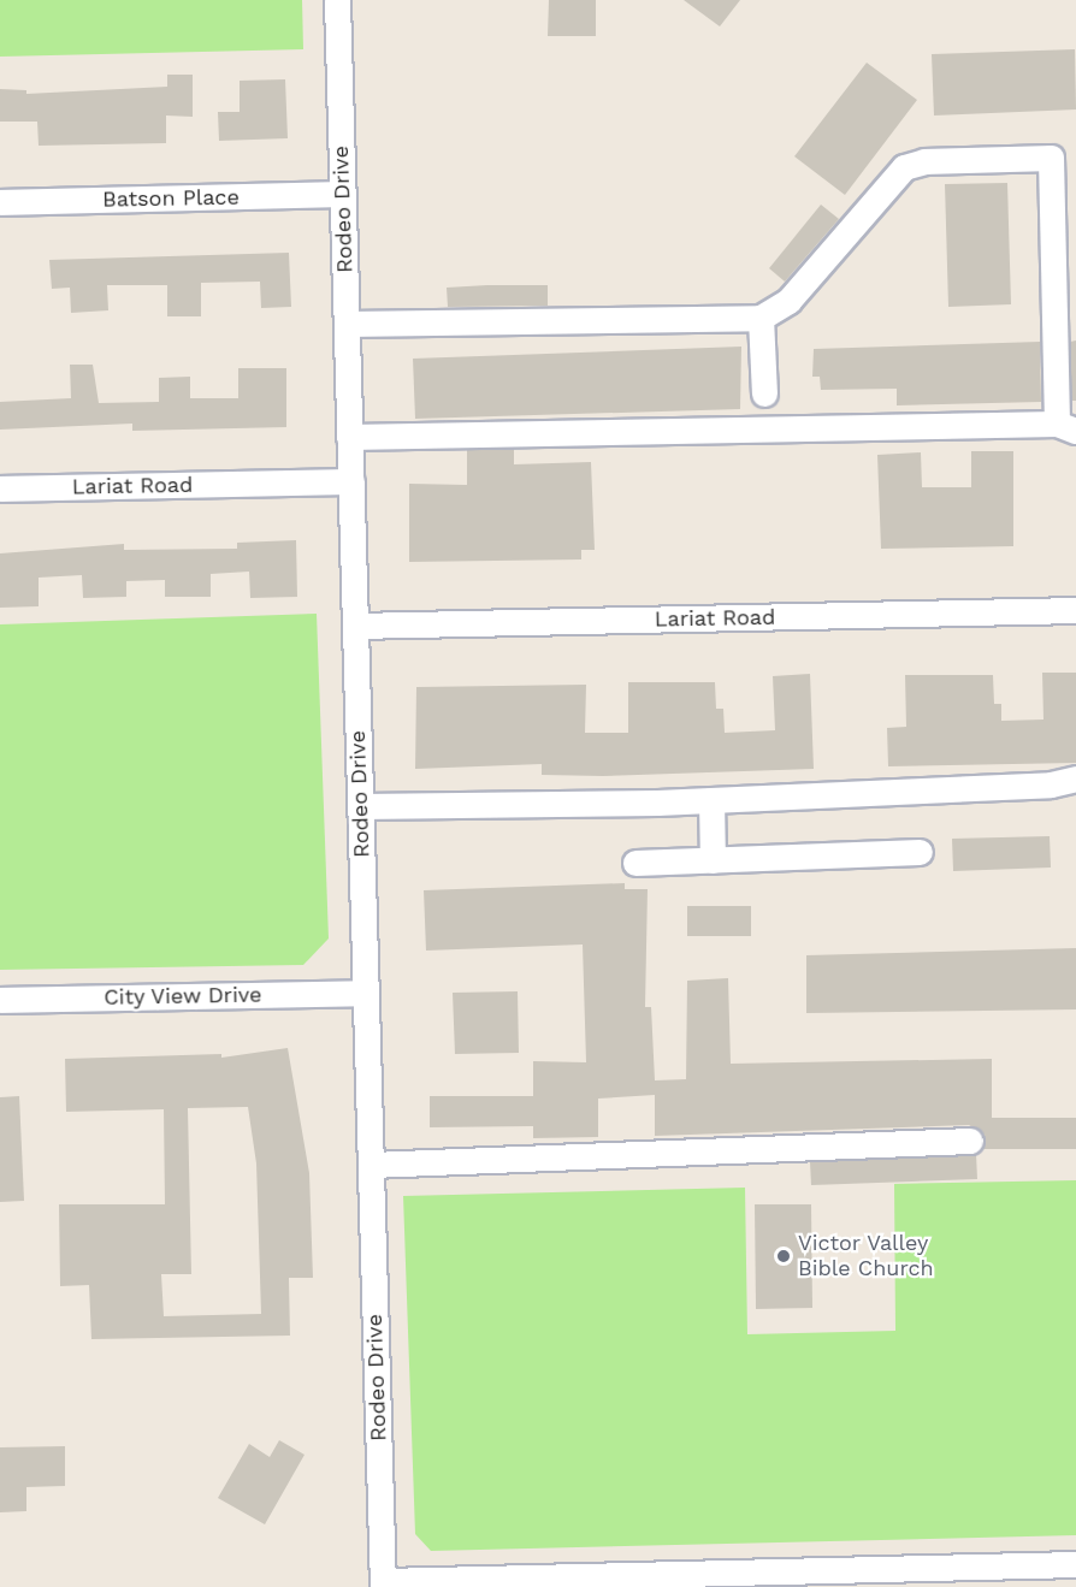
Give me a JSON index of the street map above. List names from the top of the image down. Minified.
{"streets":{"street":["Batson Place","Rodeo Drive","Lariat Road","City View Drive"]},"crossings":[["Batson Place","Rodeo Drive"],["Rodeo Drive","Lariat Road"],["Rodeo Drive","City View Drive"]],"places":["Victor Valley Bible Church"]}
